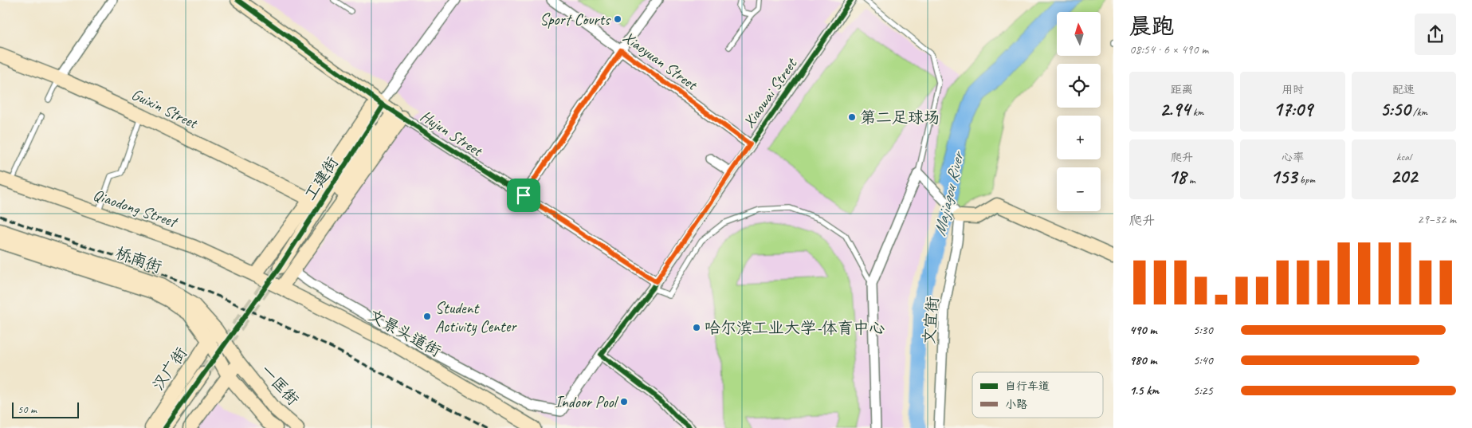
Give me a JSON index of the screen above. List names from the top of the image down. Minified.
{"streets":{"street":["Xiaoyuan Street","Xiaowai Street","Guixin Street","Hujun Street","工建街","Qiaodong Street","桥南街","文宜街","文景头道街","汉广街","一匡街"]},"crossings":[["Xiaoyuan Street","Xiaowai Street"],["Xiaowai Street","Hujun Street"],["Xiaowai Street","工建街"],["Guixin Street","工建街"],["Hujun Street","工建街"],["工建街","Qiaodong Street"],["工建街","文景头道街"],["Qiaodong Street","文景头道街"],["桥南街","汉广街"],["桥南街","一匡街"]],"water":["Majiagou River"],"places":["Sport Courts","第二足球场","Student Activity Center","哈尔滨工业大学-体育中心","Indoor Pool"],"legend":["自行车道","小路"],"scale_bar":"50 m","north":"top","page":{"heading":["晨跑","08:54 · 6 × 490 m"],"map_buttons":["+","−"],"stats":[["距离","2.94 km"],["用时","17:09"],["配速","5:50 /km"],["爬升","18 m"],["心率","153 bpm"],["kcal","202"]],"chart":["爬升","29–32 m"],"list":[{"name":"490 m","note":"5:30"},{"name":"980 m","note":"5:40"},{"name":"1.5 km","note":"5:25"}],"scale":"50 m"}}
